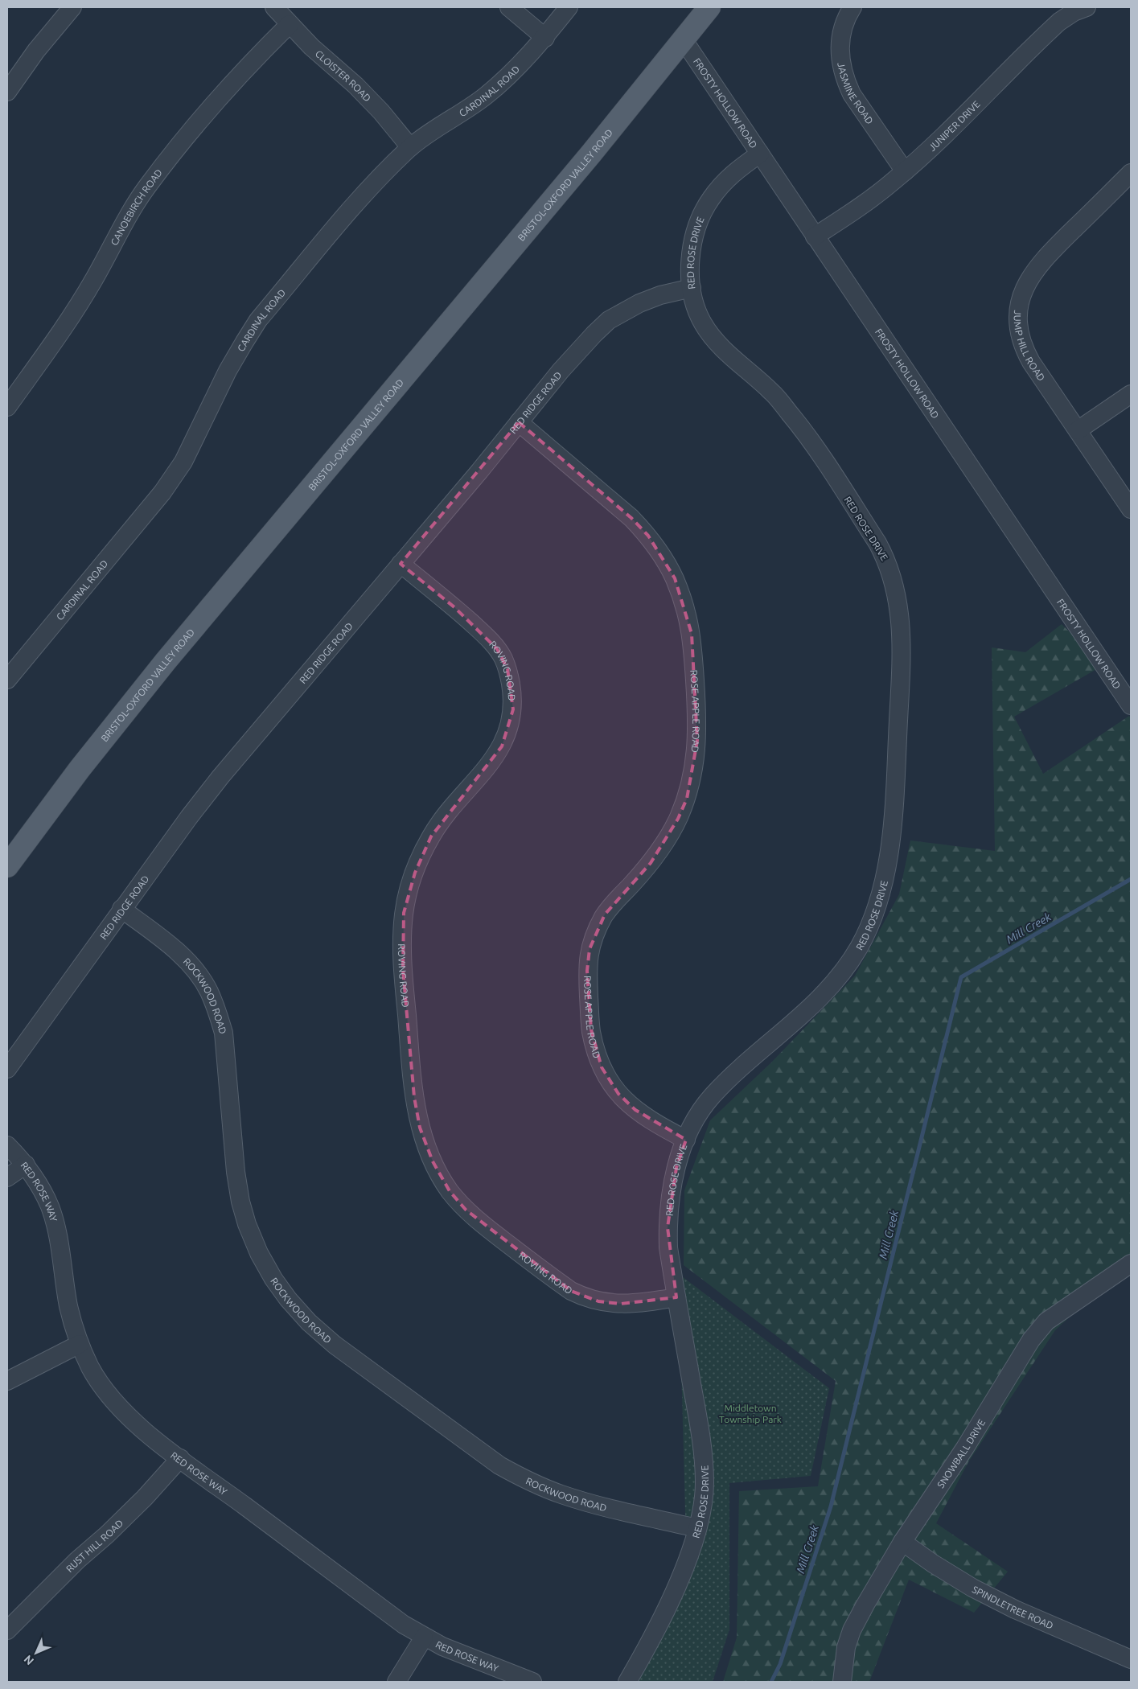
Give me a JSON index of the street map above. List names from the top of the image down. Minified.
{"streets":{"main road":["BRISTOL-OXFORD VALLEY ROAD"],"street":["CLOISTER ROAD","CARDINAL ROAD","JASMINE ROAD","FROSTY HOLLOW ROAD","JUNIPER DRIVE","CANOEBIRCH ROAD","RED ROSE DRIVE","JUMP HILL ROAD","RED RIDGE ROAD","ROVING ROAD","ROSE APPLE ROAD","ROCKWOOD ROAD","RED ROSE WAY","SNOWBALL DRIVE","RUST HILL ROAD","SPINDLETREE ROAD"]},"crossings":[["CLOISTER ROAD","CARDINAL ROAD"],["CLOISTER ROAD","CANOEBIRCH ROAD"],["JASMINE ROAD","JUNIPER DRIVE"],["FROSTY HOLLOW ROAD","JUNIPER DRIVE"],["FROSTY HOLLOW ROAD","BRISTOL-OXFORD VALLEY ROAD"],["FROSTY HOLLOW ROAD","RED ROSE DRIVE"],["RED ROSE DRIVE","RED RIDGE ROAD"],["RED ROSE DRIVE","ROVING ROAD"],["RED ROSE DRIVE","ROSE APPLE ROAD"],["RED ROSE DRIVE","ROCKWOOD ROAD"],["RED RIDGE ROAD","ROVING ROAD"],["RED RIDGE ROAD","ROSE APPLE ROAD"],["RED RIDGE ROAD","ROCKWOOD ROAD"],["RED ROSE WAY","RUST HILL ROAD"],["SNOWBALL DRIVE","SPINDLETREE ROAD"]],"water":["Mill Creek"],"parks":["Middletown Township Park"],"north":"bottom left"}
